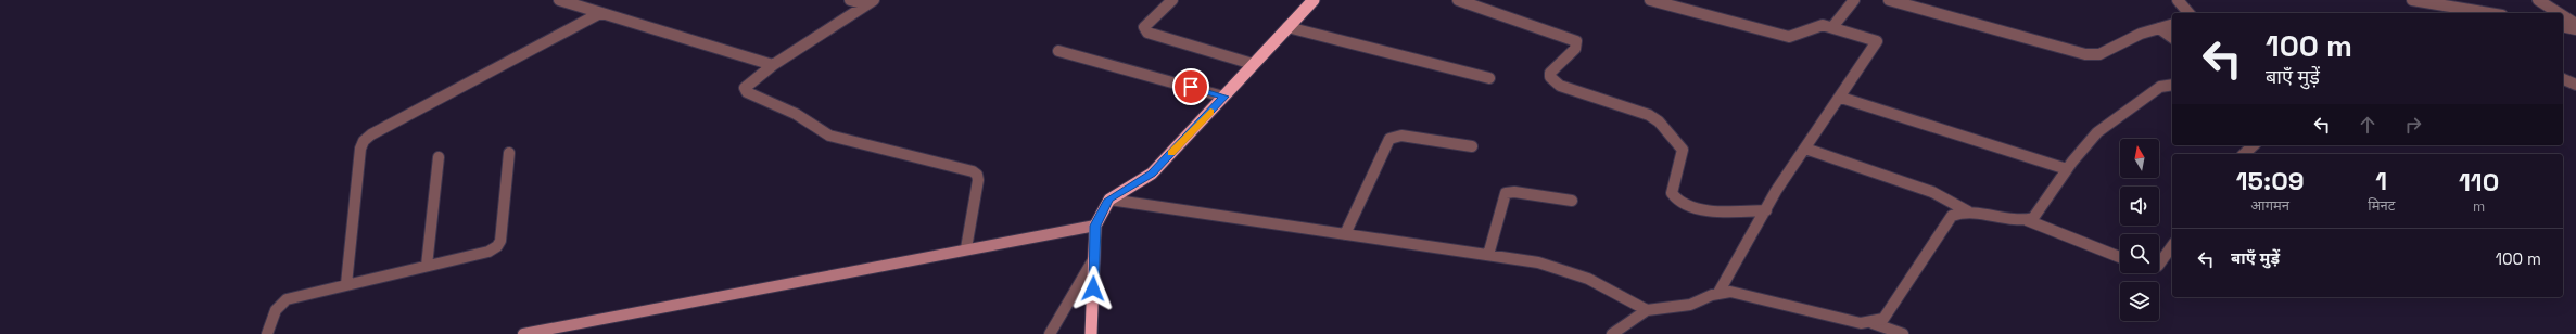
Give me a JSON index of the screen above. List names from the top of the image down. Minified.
{"north":"top","page":{"turn":["100 m","बाएँ मुड़ें"],"eta":["15:09","आगमन","1","मिनट","110","m"],"list":[{"name":"बाएँ मुड़ें","value":"100 m"}]}}
